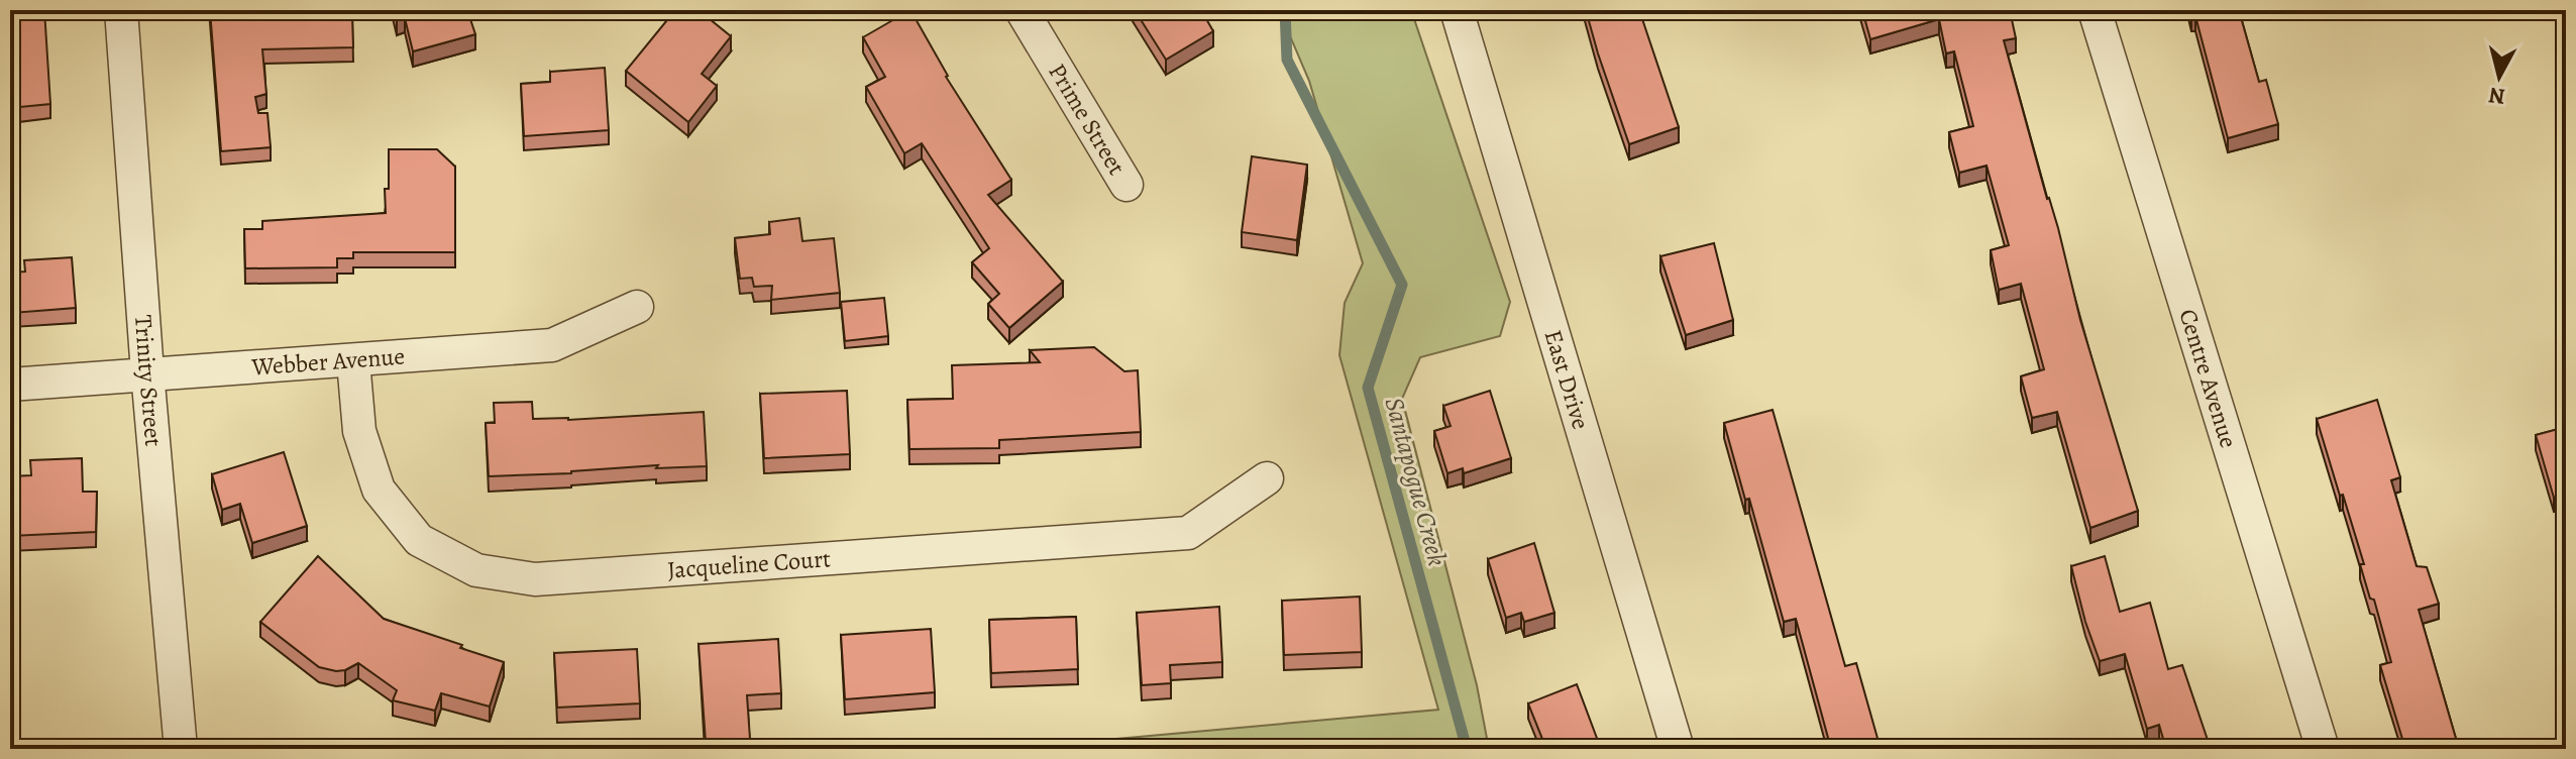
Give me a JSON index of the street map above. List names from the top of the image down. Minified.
{"streets":{"street":["Prime Street","Webber Avenue","Trinity Street","East Drive","Centre Avenue","Jacqueline Court"]},"crossings":[["Webber Avenue","Trinity Street"],["Webber Avenue","Jacqueline Court"]],"water":["Santapogue Creek"],"north":"bottom"}
